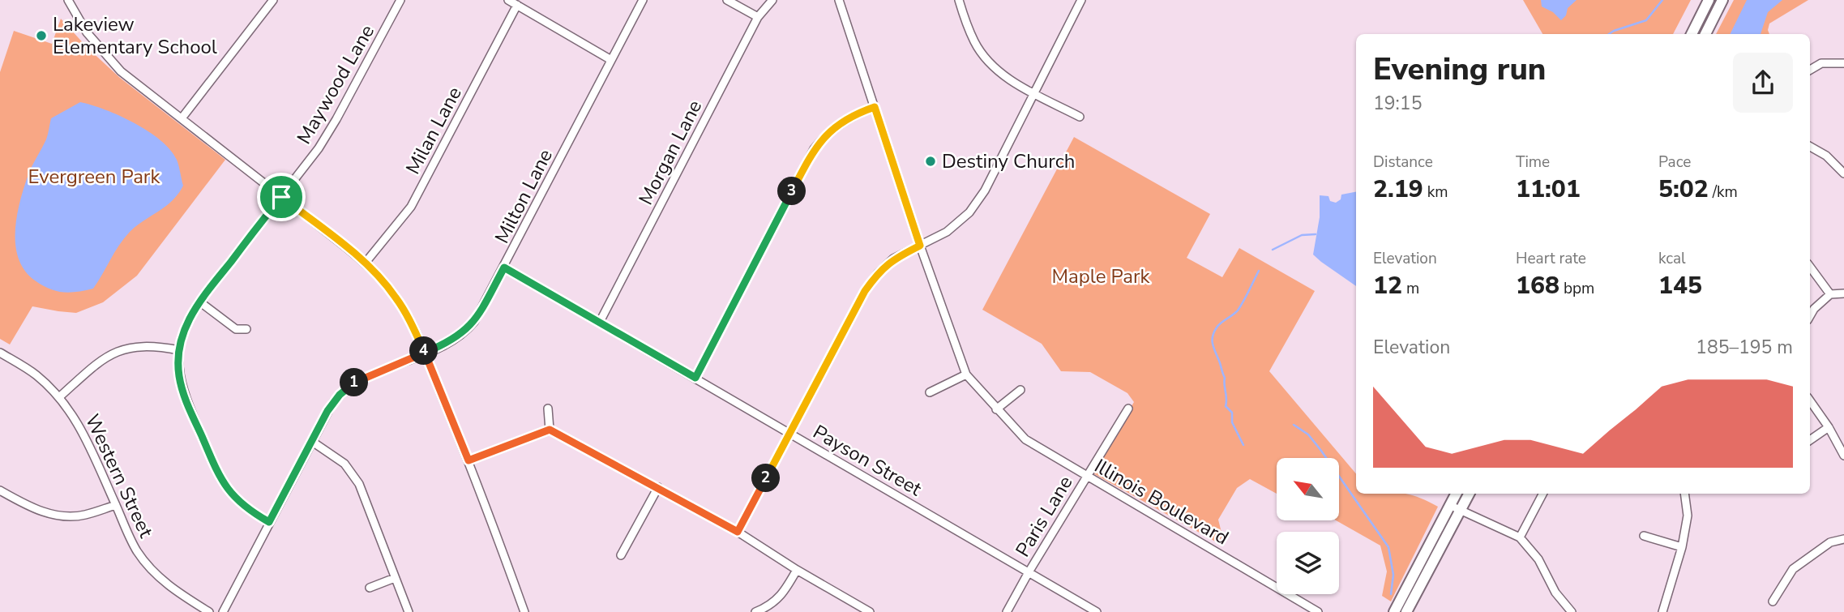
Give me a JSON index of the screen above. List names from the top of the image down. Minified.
{"streets":{"street":["Maywood Lane","Milan Lane","Morgan Lane","Milton Lane","Payson Street","Western Street","Illinois Boulevard","Paris Lane"]},"crossings":[["Maywood Lane","Milton Lane"],["Morgan Lane","Payson Street"],["Milton Lane","Payson Street"],["Payson Street","Paris Lane"],["Illinois Boulevard","Paris Lane"]],"parks":["Evergreen Park","Maple Park"],"places":["Lakeview Elementary School","Destiny Church"],"north":"top left","page":{"heading":["Evening run","19:15"],"stats":[["Distance","2.19 km"],["Time","11:01"],["Pace","5:02 /km"],["Elevation","12 m"],["Heart rate","168 bpm"],["kcal","145"]],"pins":["3","4","1","2"],"chart":["Elevation","185–195 m"]}}
